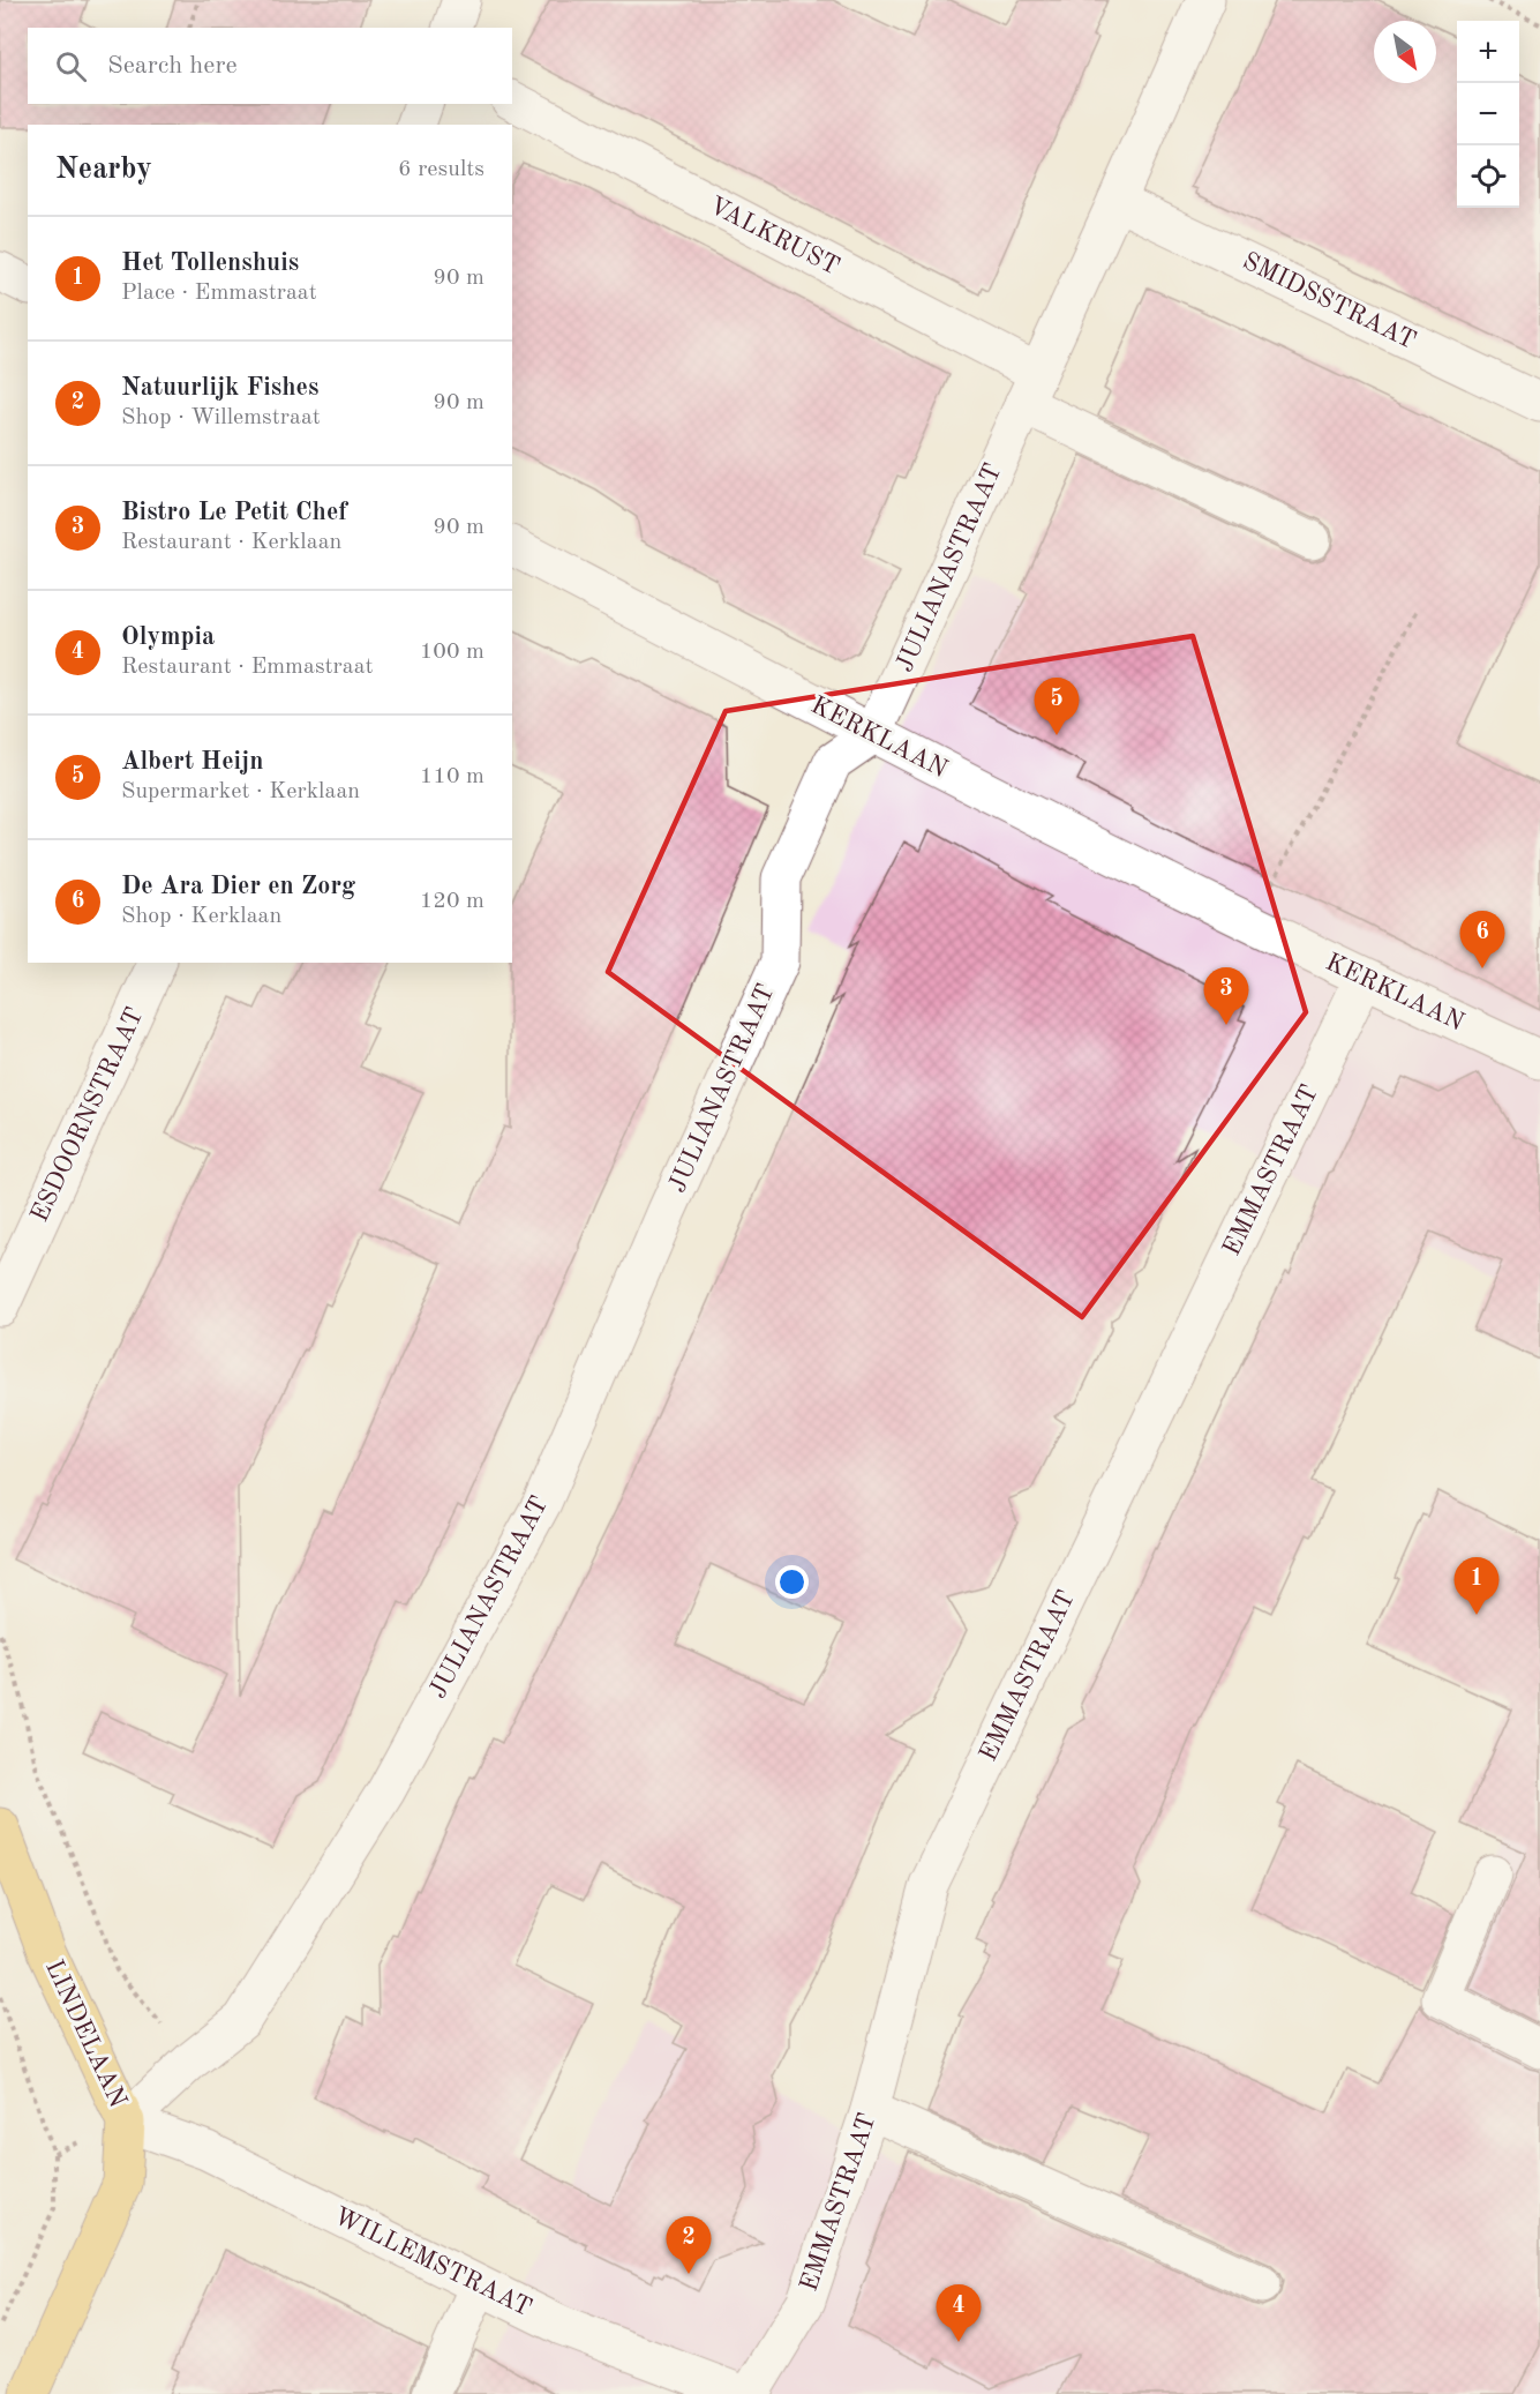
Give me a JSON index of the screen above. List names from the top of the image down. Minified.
{"streets":{"main road":["LINDELAAN"],"street":["VALKRUST","SMIDSSTRAAT","JULIANASTRAAT","KERKLAAN","ESDOORNSTRAAT","EMMASTRAAT","WILLEMSTRAAT"]},"crossings":[["VALKRUST","JULIANASTRAAT"],["SMIDSSTRAAT","JULIANASTRAAT"],["JULIANASTRAAT","KERKLAAN"],["JULIANASTRAAT","LINDELAAN"],["JULIANASTRAAT","WILLEMSTRAAT"],["KERKLAAN","EMMASTRAAT"],["LINDELAAN","WILLEMSTRAAT"]],"north":"bottom right","page":{"map_buttons":["+","−"],"search":"Search here","heading":["Nearby","6 results"],"list":[{"mark":"1","name":"Het Tollenshuis","note":"Place · Emmastraat","value":"90 m"},{"mark":"2","name":"Natuurlijk Fishes","note":"Shop · Willemstraat","value":"90 m"},{"mark":"3","name":"Bistro Le Petit Chef","note":"Restaurant · Kerklaan","value":"90 m"},{"mark":"4","name":"Olympia","note":"Restaurant · Emmastraat","value":"100 m"},{"mark":"5","name":"Albert Heijn","note":"Supermarket · Kerklaan","value":"110 m"},{"mark":"6","name":"De Ara Dier en Zorg","note":"Shop · Kerklaan","value":"120 m"}],"pins":["5","6","3","1","2","4"]}}
